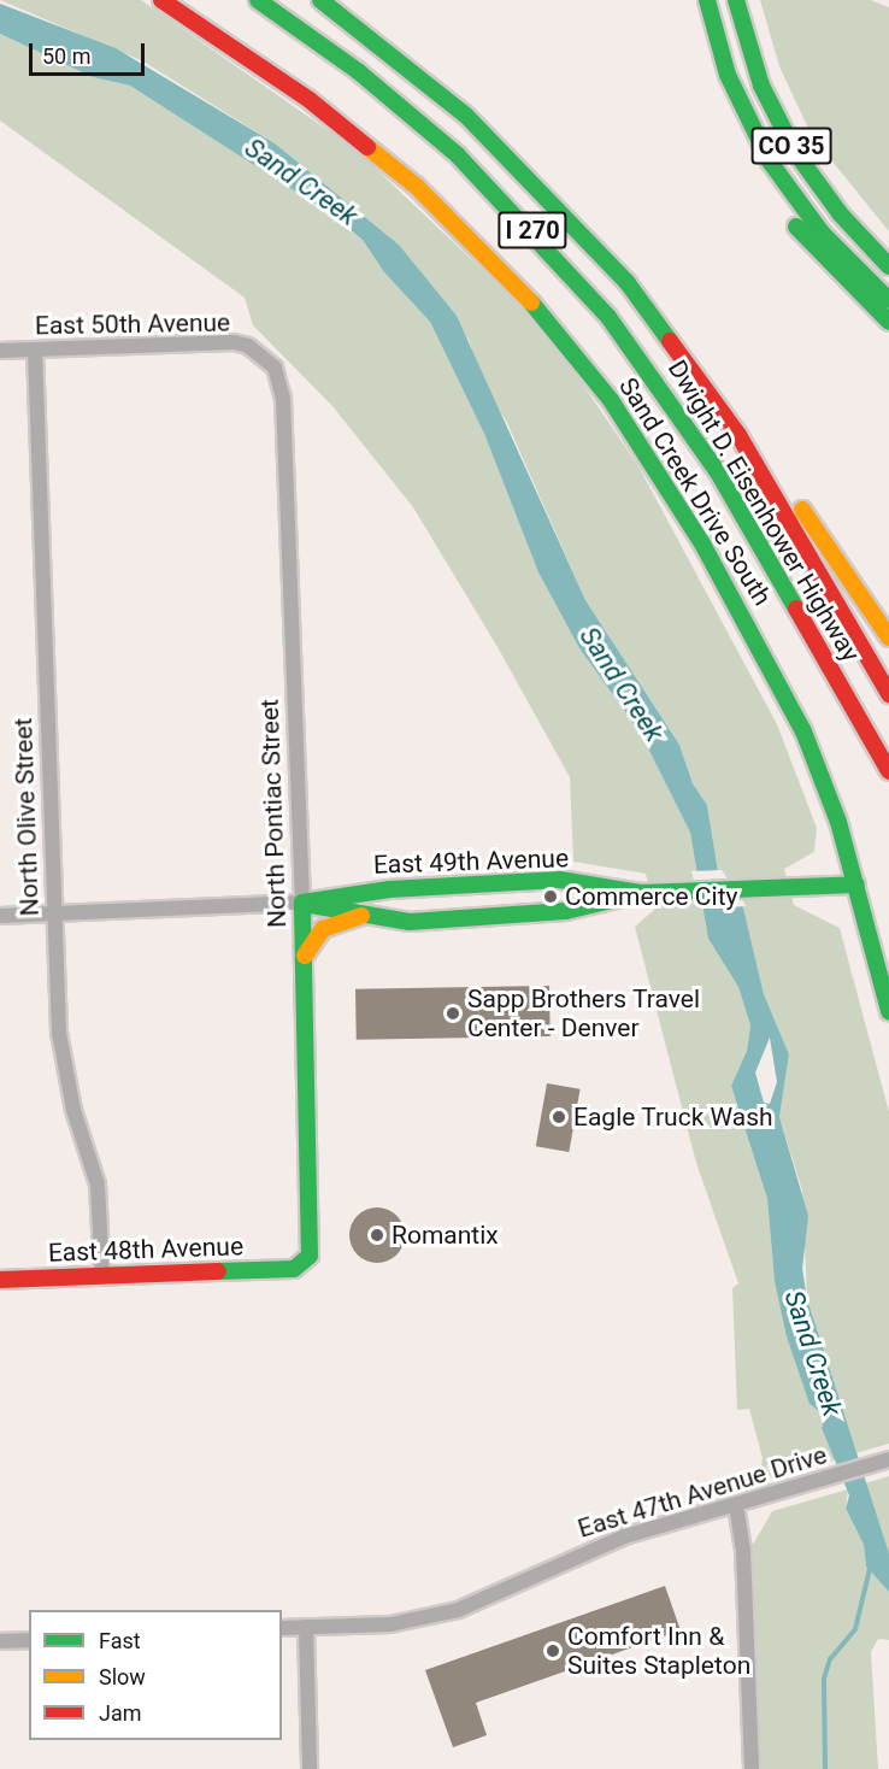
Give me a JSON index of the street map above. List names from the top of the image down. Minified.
{"streets":{"main road":["CO 35","I 270","Sand Creek Drive South","Dwight D. Eisenhower Highway","North Pontiac Street","East 49th Avenue","East 48th Avenue"],"street":["East 50th Avenue","North Olive Street","East 47th Avenue Drive"]},"crossings":[["East 50th Avenue","North Pontiac Street"],["East 50th Avenue","North Olive Street"],["Sand Creek Drive South","East 49th Avenue"],["North Pontiac Street","East 49th Avenue"],["North Pontiac Street","East 48th Avenue"],["North Olive Street","East 49th Avenue"],["North Olive Street","East 48th Avenue"]],"water":["Sand Creek"],"places":["Commerce City","Sapp Brothers Travel Center - Denver","Eagle Truck Wash","Romantix","Comfort Inn & Suites Stapleton"],"legend":["Fast","Slow","Jam"],"scale_bar":"50 m"}
